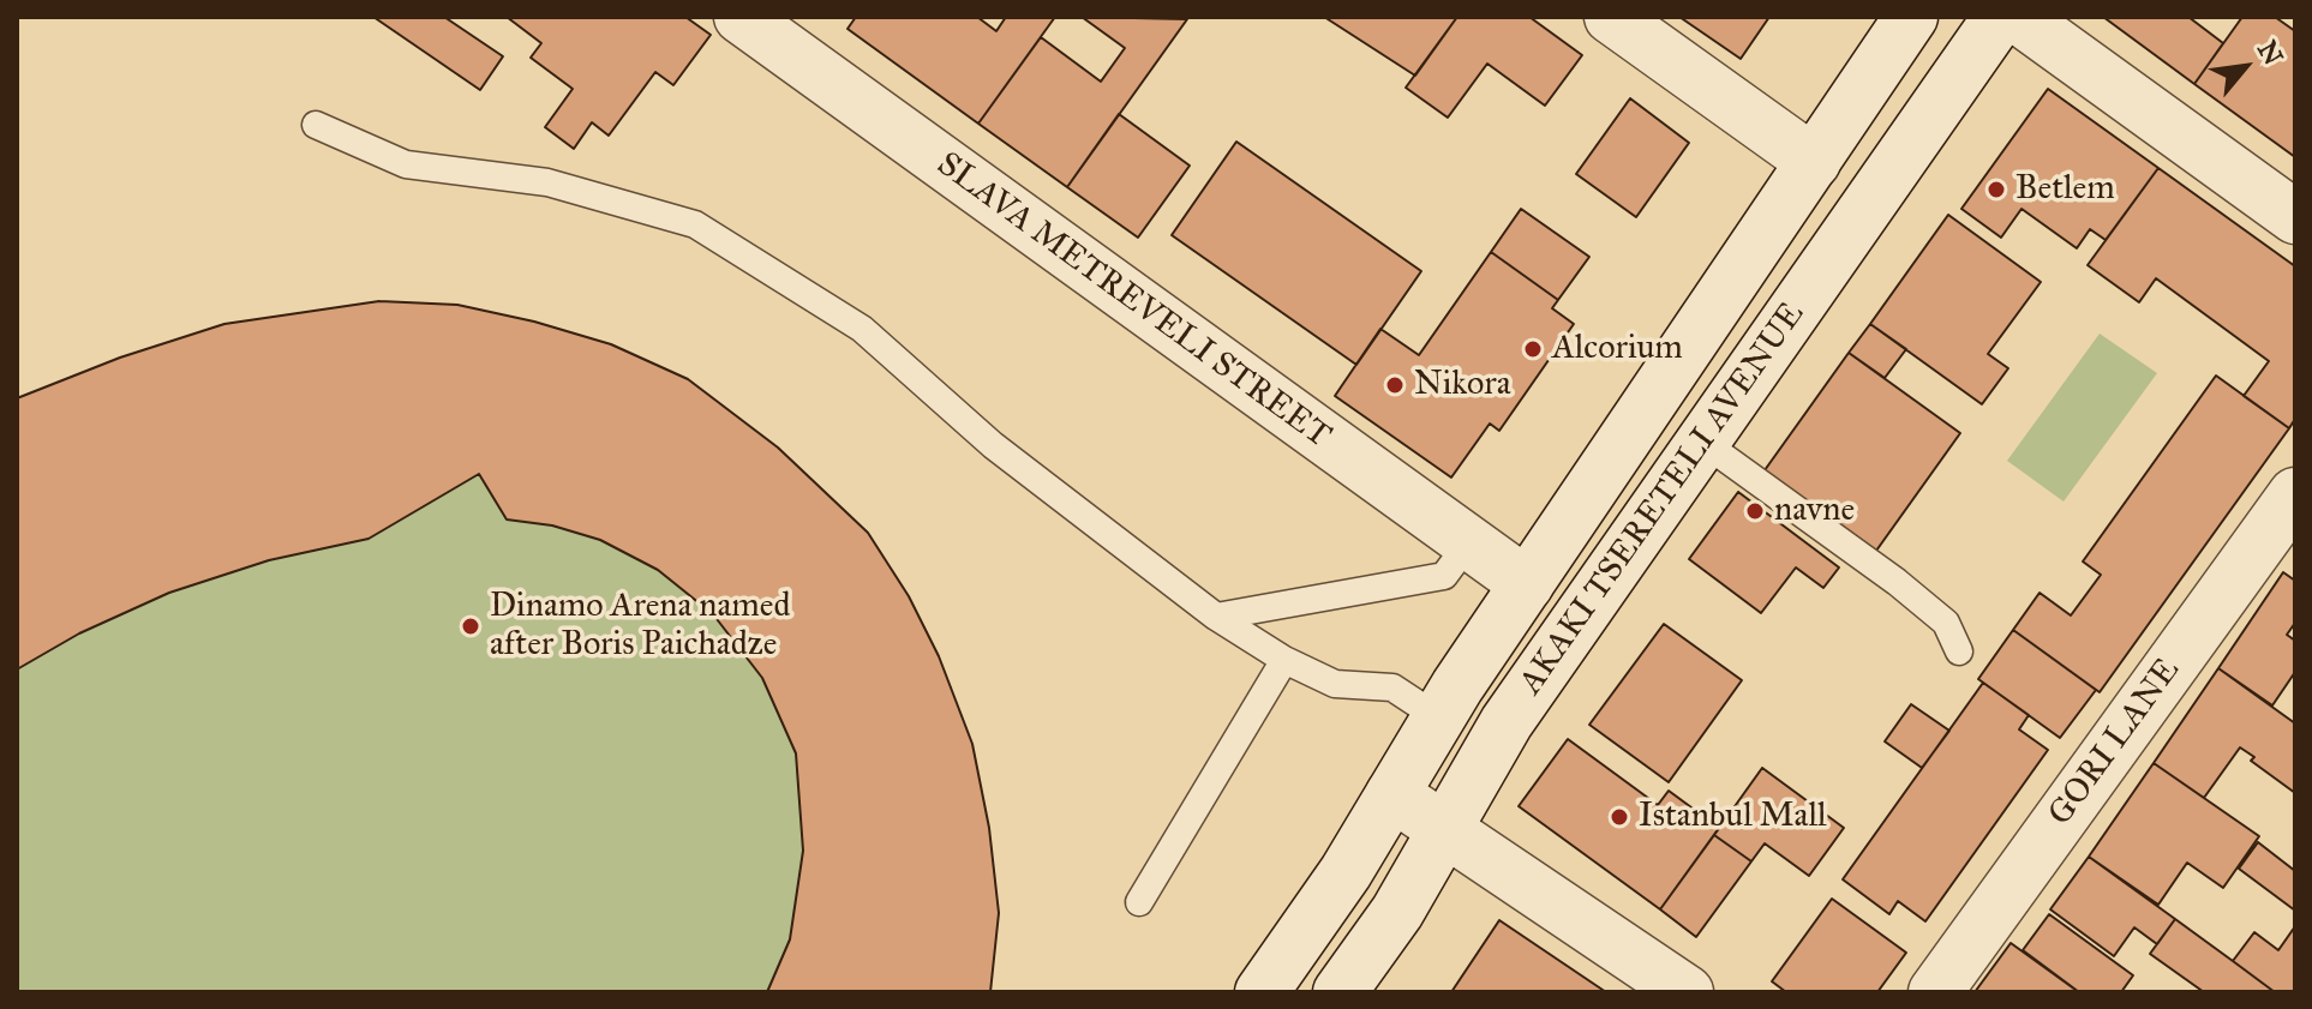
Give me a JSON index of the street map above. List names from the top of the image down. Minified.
{"streets":{"street":["SLAVA METREVELI STREET","AKAKI TSERETELI AVENUE","GORI LANE"]},"crossings":[["SLAVA METREVELI STREET","AKAKI TSERETELI AVENUE"]],"places":["Betlem","Alcorium","Nikora","navne","Dinamo Arena named after Boris Paichadze","Istanbul Mall"],"north":"top right"}
